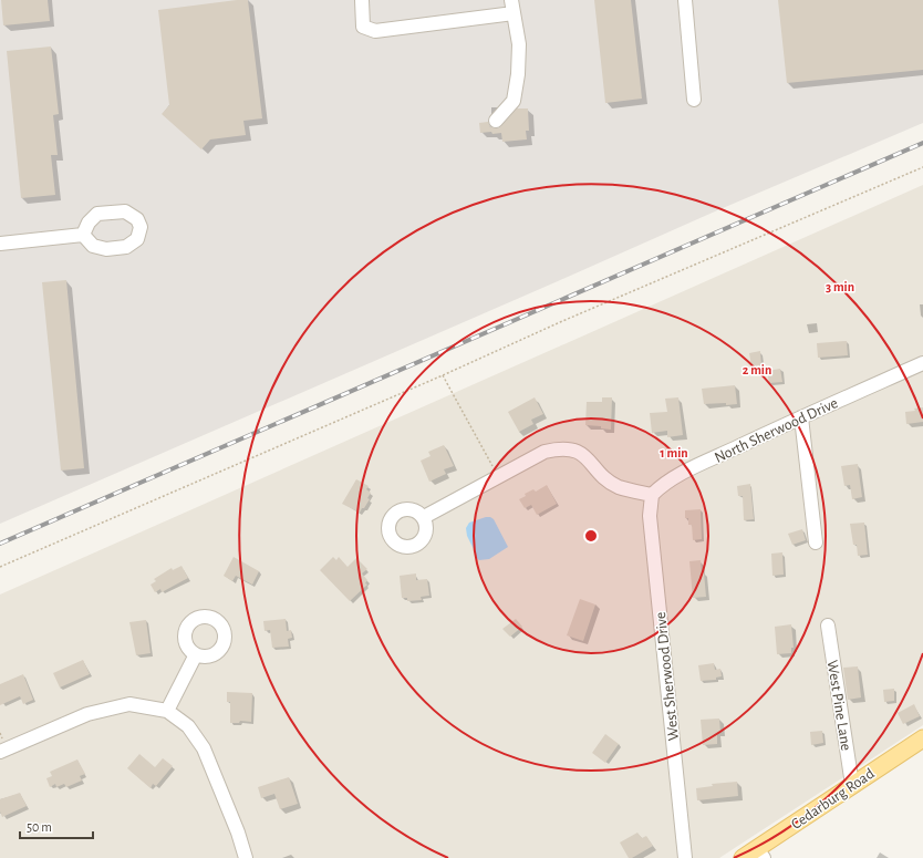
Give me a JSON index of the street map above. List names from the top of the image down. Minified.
{"streets":{"main road":["Cedarburg Road"],"street":["North Sherwood Drive","West Sherwood Drive","West Pine Lane"]},"crossings":[["North Sherwood Drive","West Sherwood Drive"],["West Pine Lane","Cedarburg Road"]],"scale_bar":"50 m","rings":["3 min","2 min","1 min"]}
